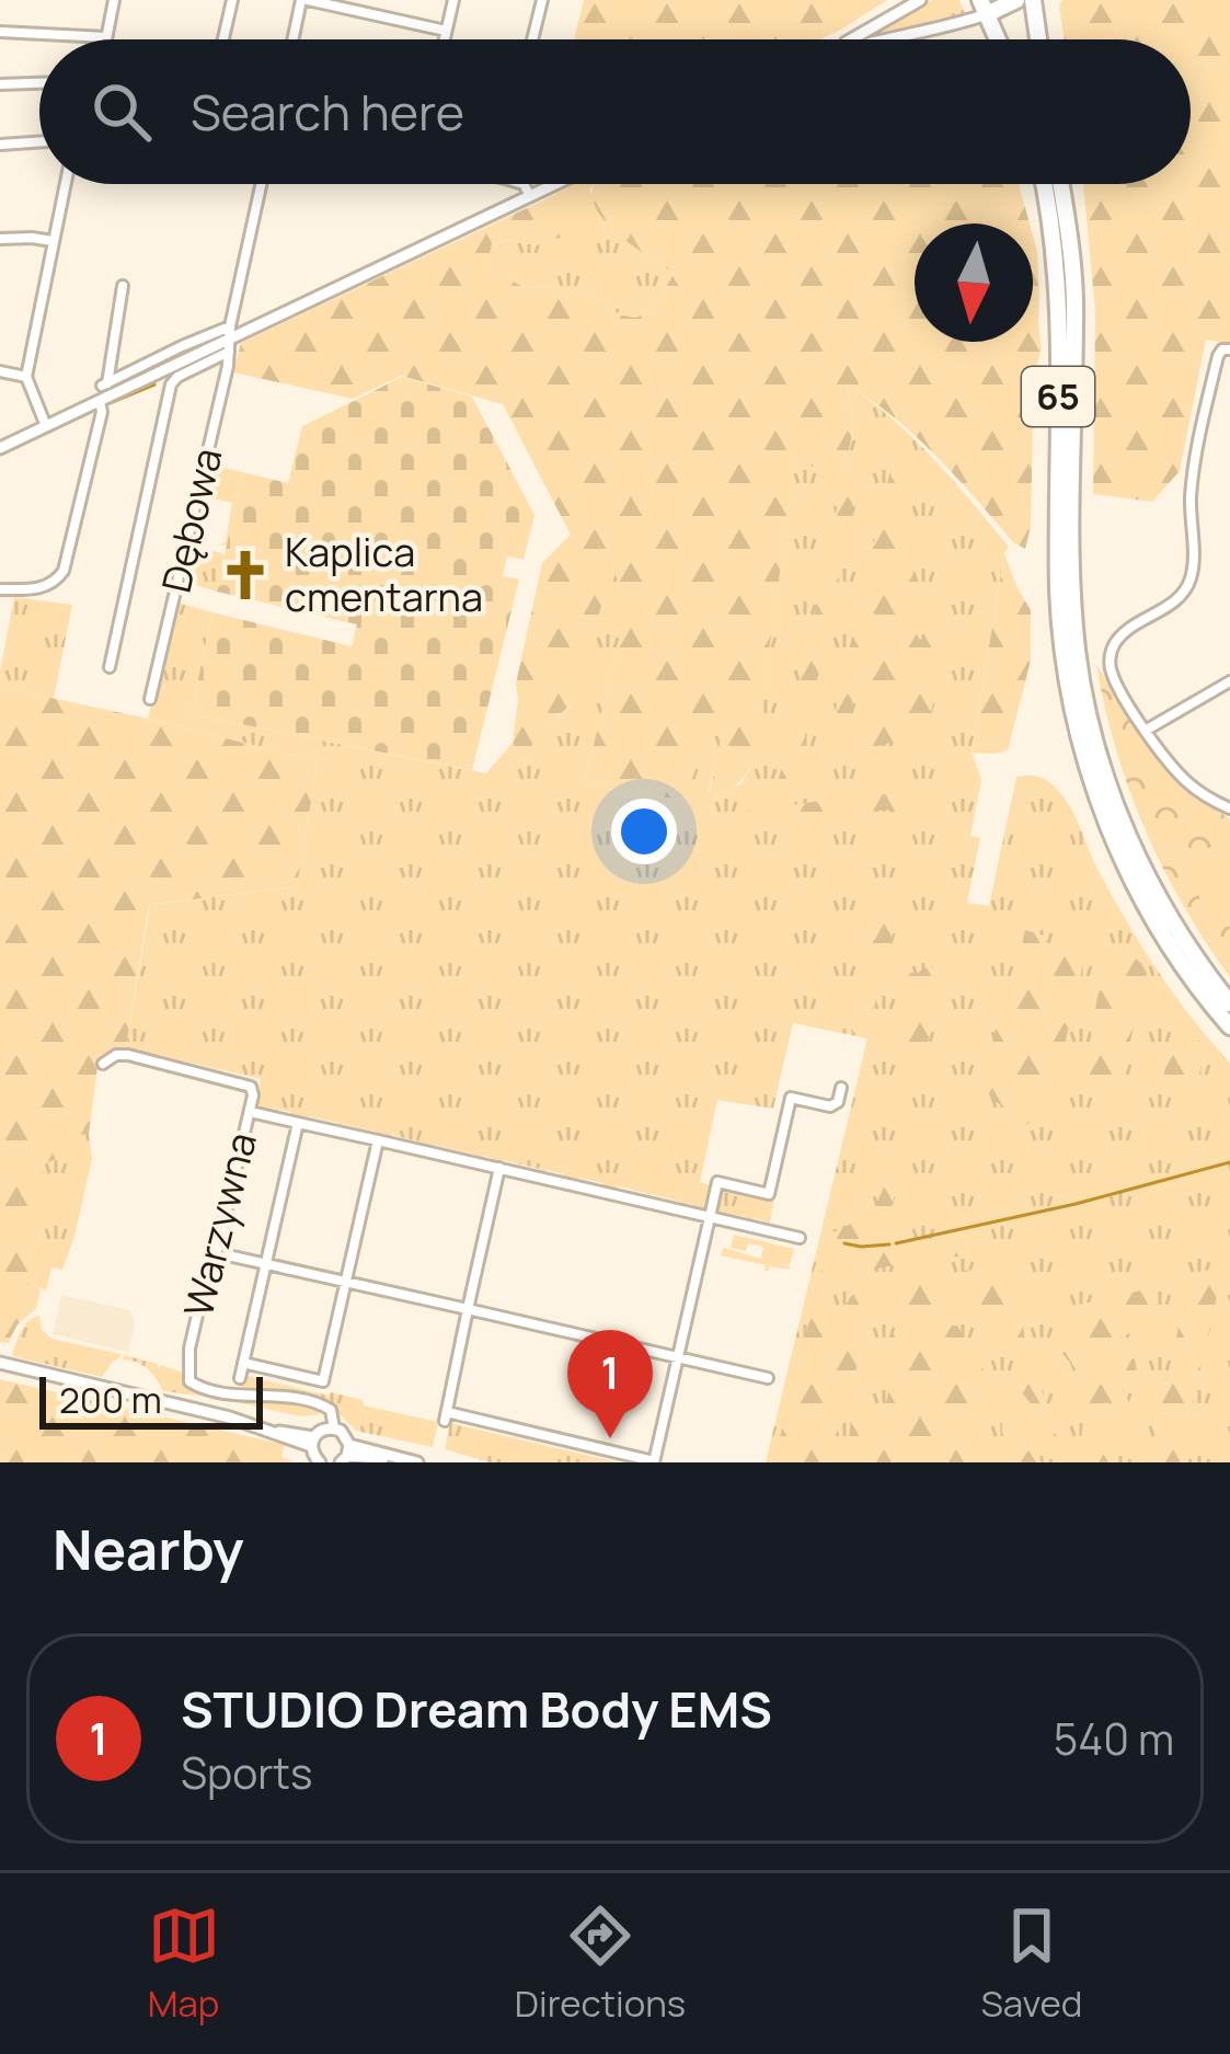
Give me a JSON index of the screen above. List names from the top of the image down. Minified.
{"streets":{"highway":["65"],"street":["Dębowa","Warzywna"]},"places":{"church":["Kaplica cmentarna"]},"scale_bar":"200 m","north":"bottom","page":{"search":"Search here","pins":"1","scale":"200 m","heading":"Nearby","list":[{"mark":"1","name":"STUDIO Dream Body EMS","note":"Sports","value":"540 m"}],"nav":["Map","Directions","Saved"]}}
